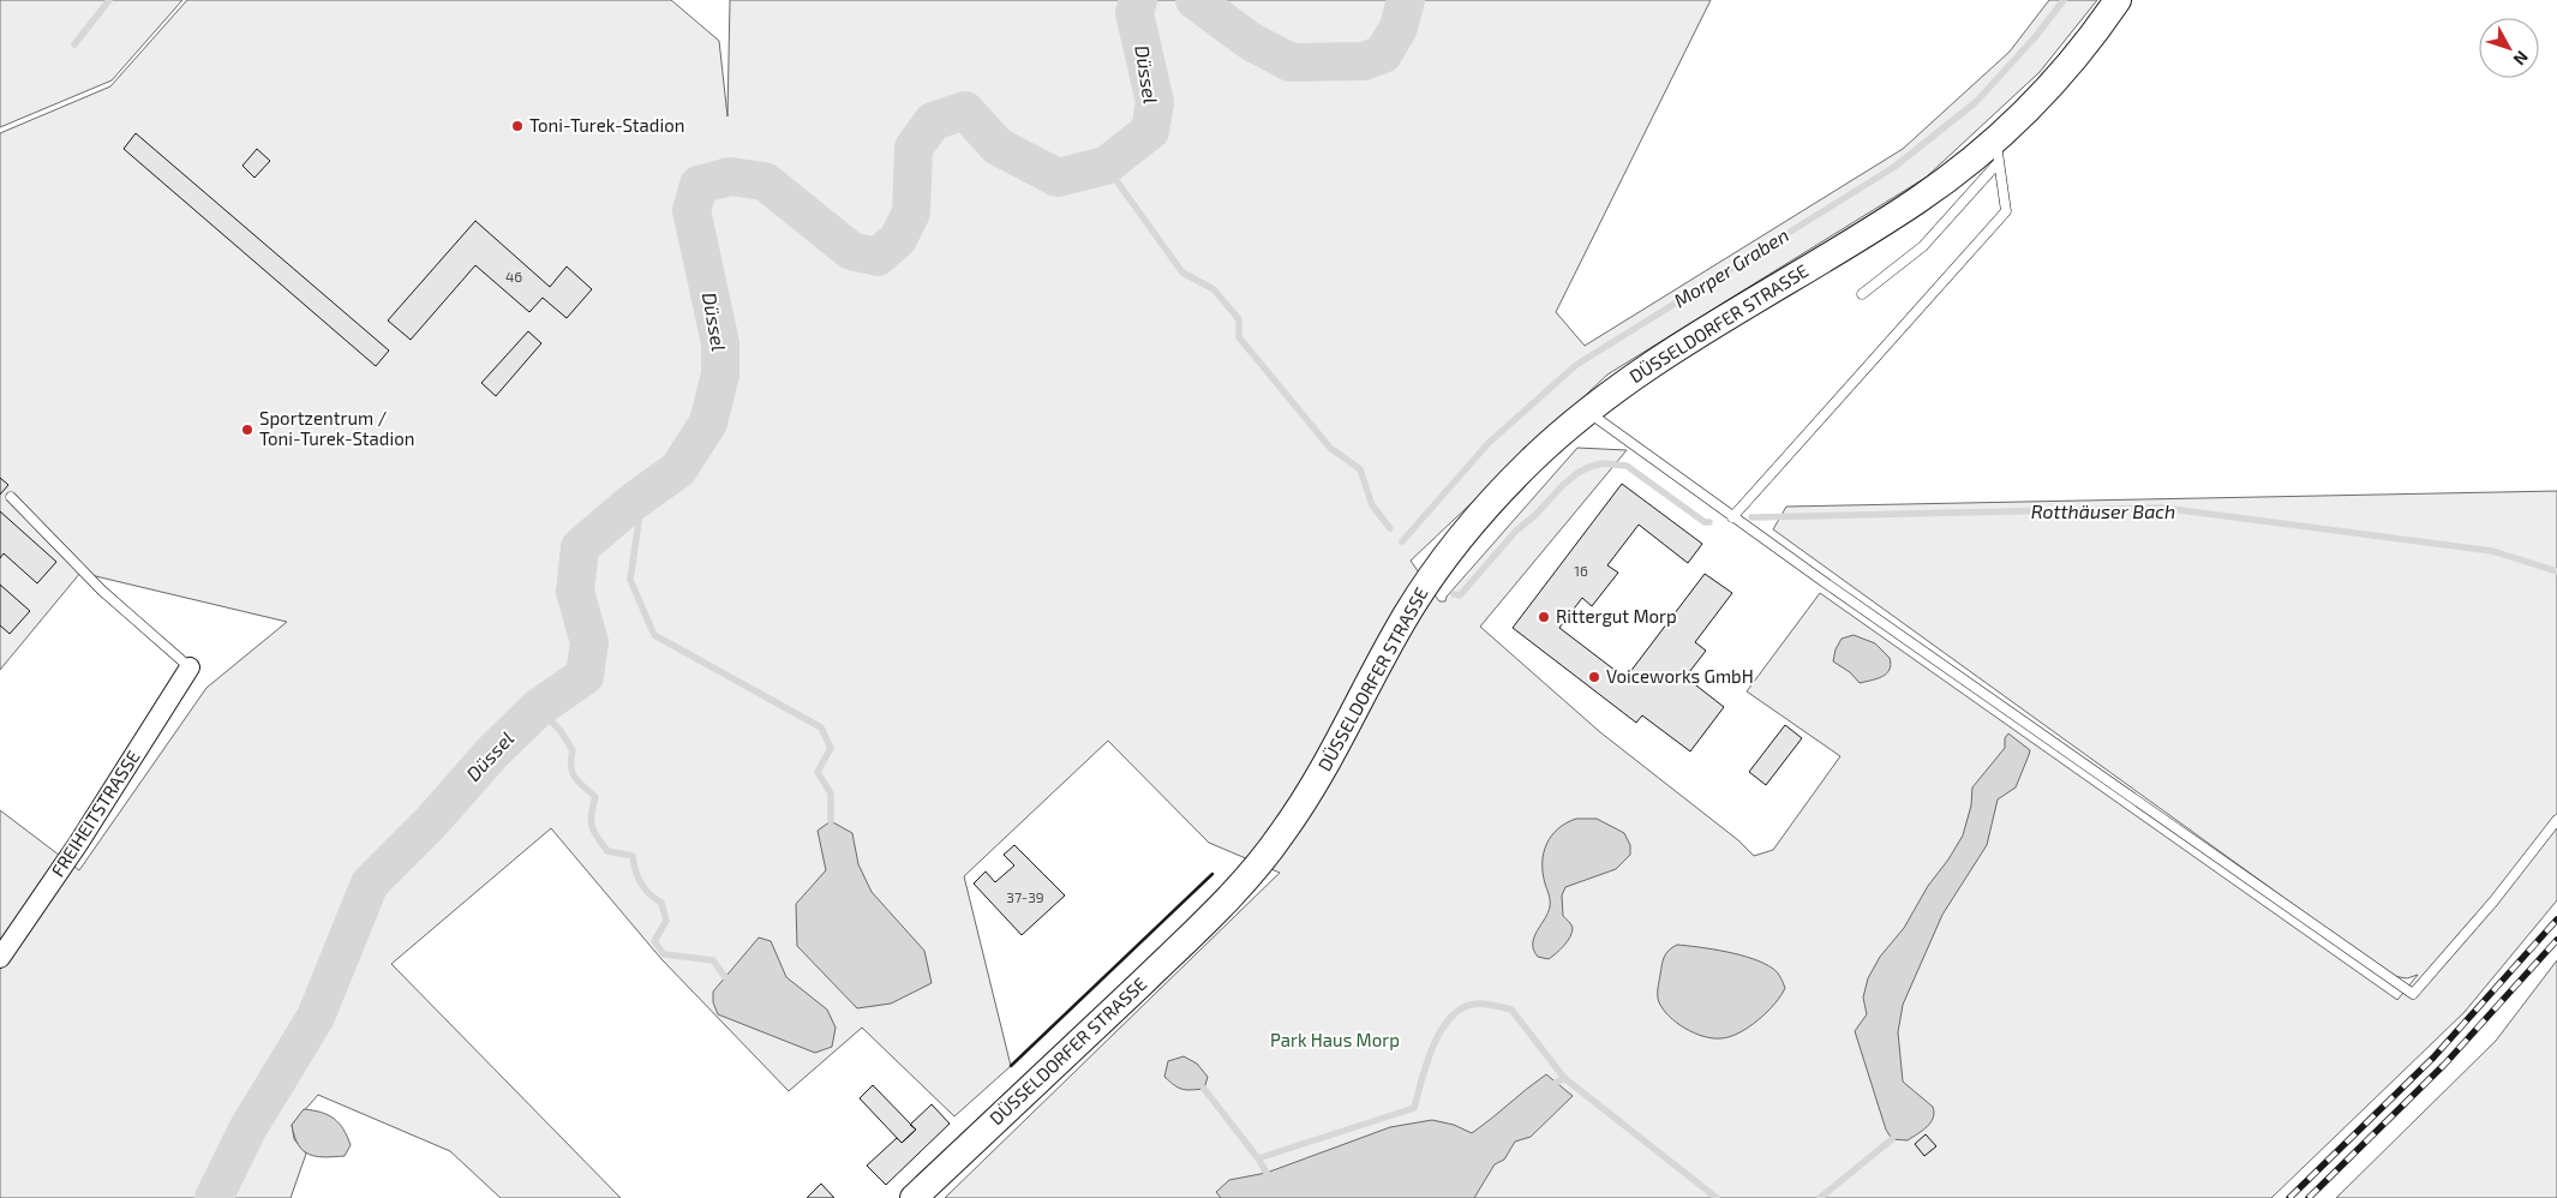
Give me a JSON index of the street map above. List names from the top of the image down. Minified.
{"streets":{"main road":["DÜSSELDORFER STRASSE"],"street":["FREIHEITSTRASSE"]},"water":["Düssel","Morper Graben","Rotthäuser Bach"],"parks":["Park Haus Morp"],"places":["Toni-Turek-Stadion","Sportzentrum / Toni-Turek-Stadion","Rittergut Morp","Voiceworks GmbH"],"house_numbers":["46","16","37-39"],"north":"bottom right"}
